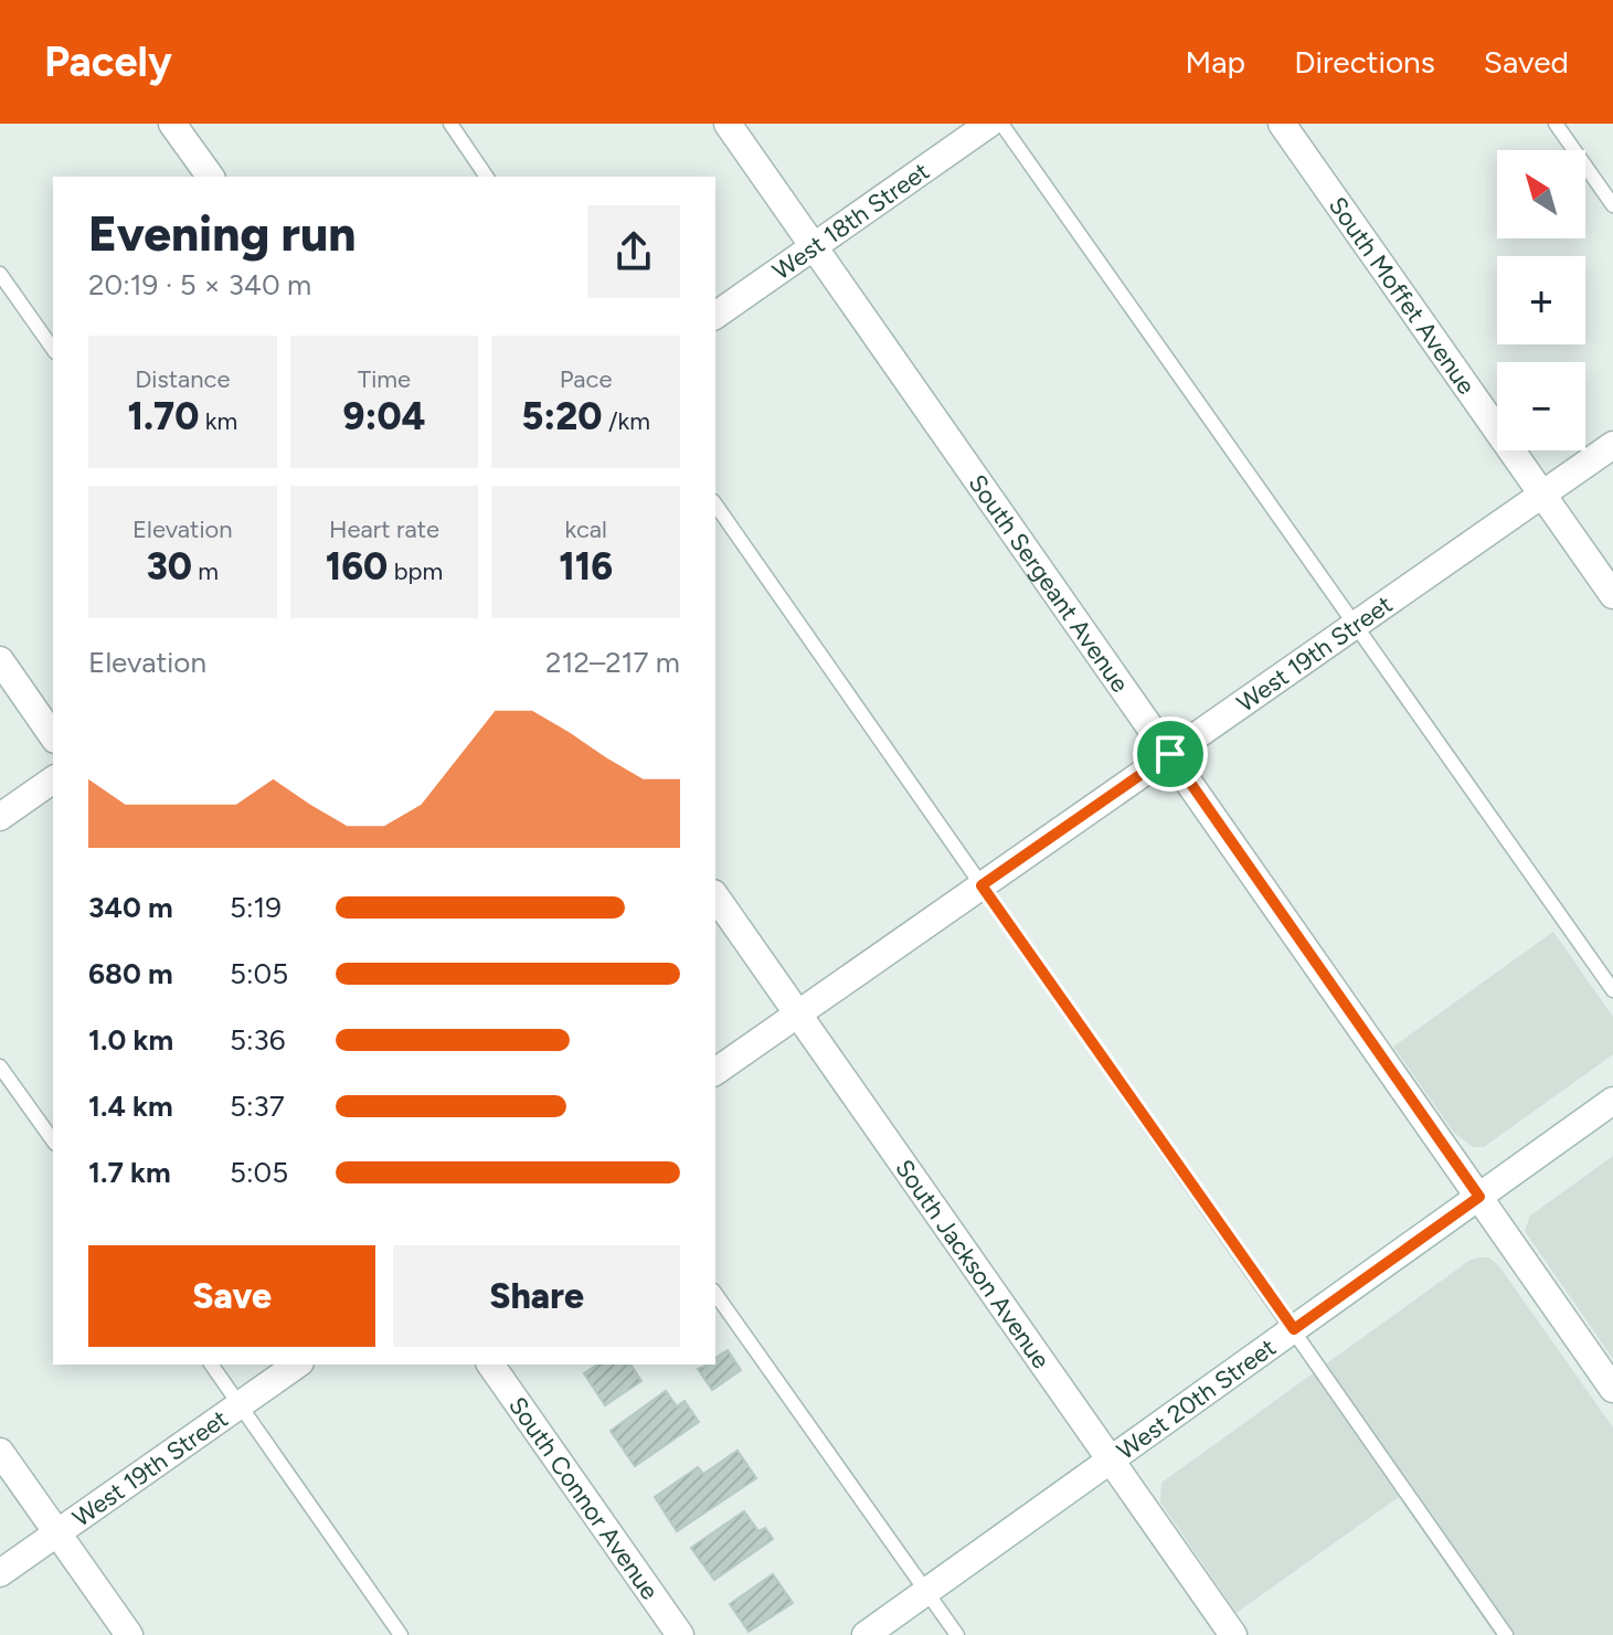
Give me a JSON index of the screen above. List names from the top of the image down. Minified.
{"streets":{"street":["West 18th Street","South Moffet Avenue","South Sergeant Avenue","West 19th Street","South Jackson Avenue","West 20th Street","South Connor Avenue"]},"crossings":[["West 18th Street","South Sergeant Avenue"],["South Moffet Avenue","West 19th Street"],["South Sergeant Avenue","West 19th Street"],["South Sergeant Avenue","West 20th Street"],["West 19th Street","South Jackson Avenue"],["South Jackson Avenue","West 20th Street"]],"north":"top left","page":{"header":"Pacely","nav":["Map","Directions","Saved"],"map_buttons":["+","−"],"heading":["Evening run","20:19 · 5 × 340 m"],"stats":[["Distance","1.70 km"],["Time","9:04"],["Pace","5:20 /km"],["Elevation","30 m"],["Heart rate","160 bpm"],["kcal","116"]],"chart":["Elevation","212–217 m"],"list":[{"name":"340 m","note":"5:19"},{"name":"680 m","note":"5:05"},{"name":"1.0 km","note":"5:36"},{"name":"1.4 km","note":"5:37"},{"name":"1.7 km","note":"5:05"}],"buttons":["Save","Share"]}}
